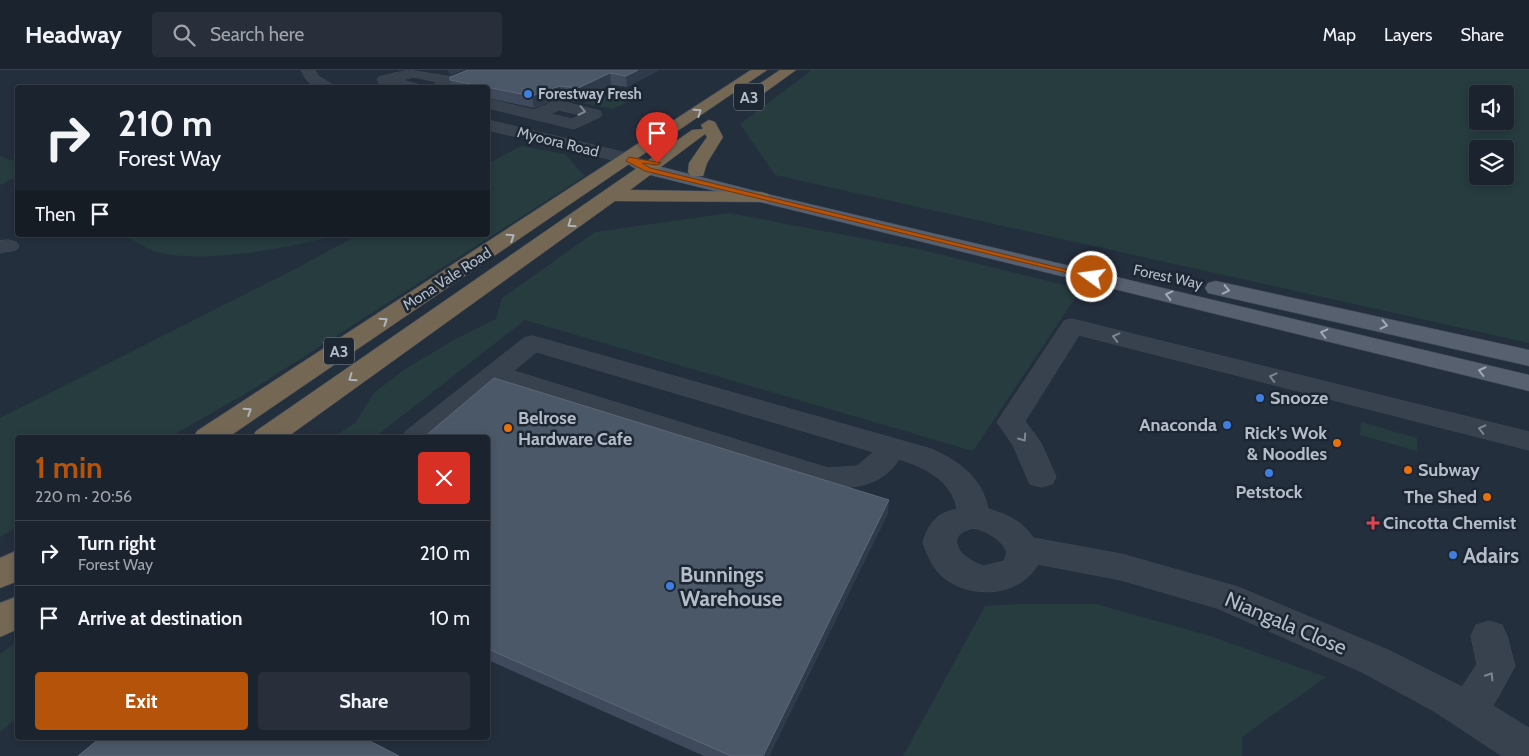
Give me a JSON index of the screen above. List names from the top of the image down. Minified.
{"streets":{"highway":["A3","Mona Vale Road"],"main road":["Forest Way"],"street":["Myoora Road","Niangala Close"]},"crossings":[["Myoora Road","Forest Way"],["Myoora Road","Mona Vale Road"],["Forest Way","Mona Vale Road"]],"places":{"other":["Forestway Fresh","Snooze","Anaconda","Belrose Hardware Cafe","Rick's Wok & Noodles","Subway","Petstock","The Shed","Adairs","Bunnings Warehouse"],"health":["Cincotta Chemist"]},"page":{"header":"Headway","search":"Search here","nav":["Map","Layers","Share"],"turn":["210 m","Forest Way"],"then":"Then","heading":["1 min","220 m · 20:56"],"list":[{"name":"Turn right","note":"Forest Way","value":"210 m"},{"name":"Arrive at destination","value":"10 m"}],"buttons":["Exit","Share"]}}
